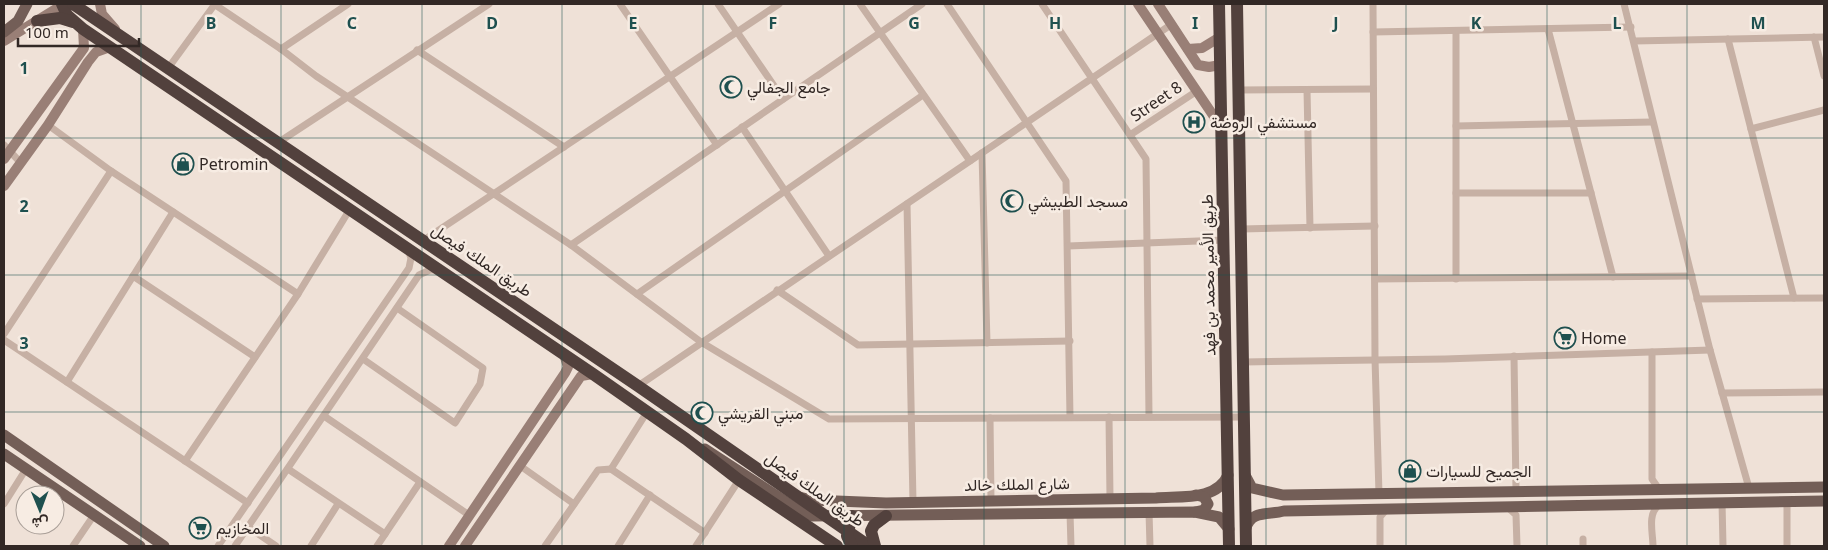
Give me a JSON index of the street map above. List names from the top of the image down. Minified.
{"streets":{"highway":["طريق الملك فيصل","طريق الأمير محمد بن فهد"],"main road":["شارع الملك خالد"],"street":["Street 8"]},"crossings":[["طريق الملك فيصل","شارع الملك خالد"],["طريق الأمير محمد بن فهد","شارع الملك خالد"]],"places":{"mosque":["جامع الجفالي","مسجد الطبيشي","مبني القريشي"],"hospital":["مستشفي الروضة"],"shop":["Petromin","الجميح للسيارات"],"supermarket":["Home","المخازيم"]},"scale_bar":"100 m","north":"bottom","grid":{"columns":["B","C","D","E","F","G","H","I","J","K","L","M"],"rows":["1","2","3"]}}
